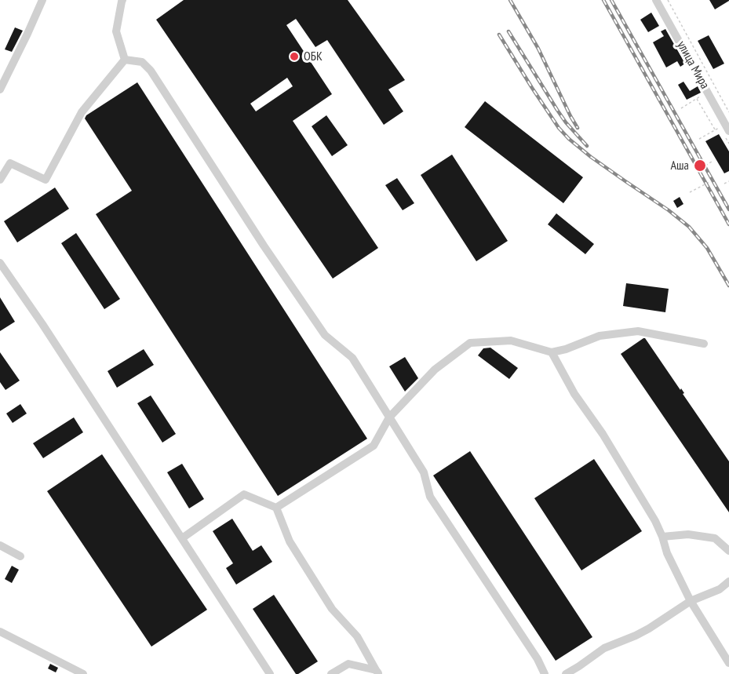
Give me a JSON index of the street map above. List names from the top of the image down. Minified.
{"streets":{"street":["улица Мира"]},"places":["ОБК","Аша"]}
